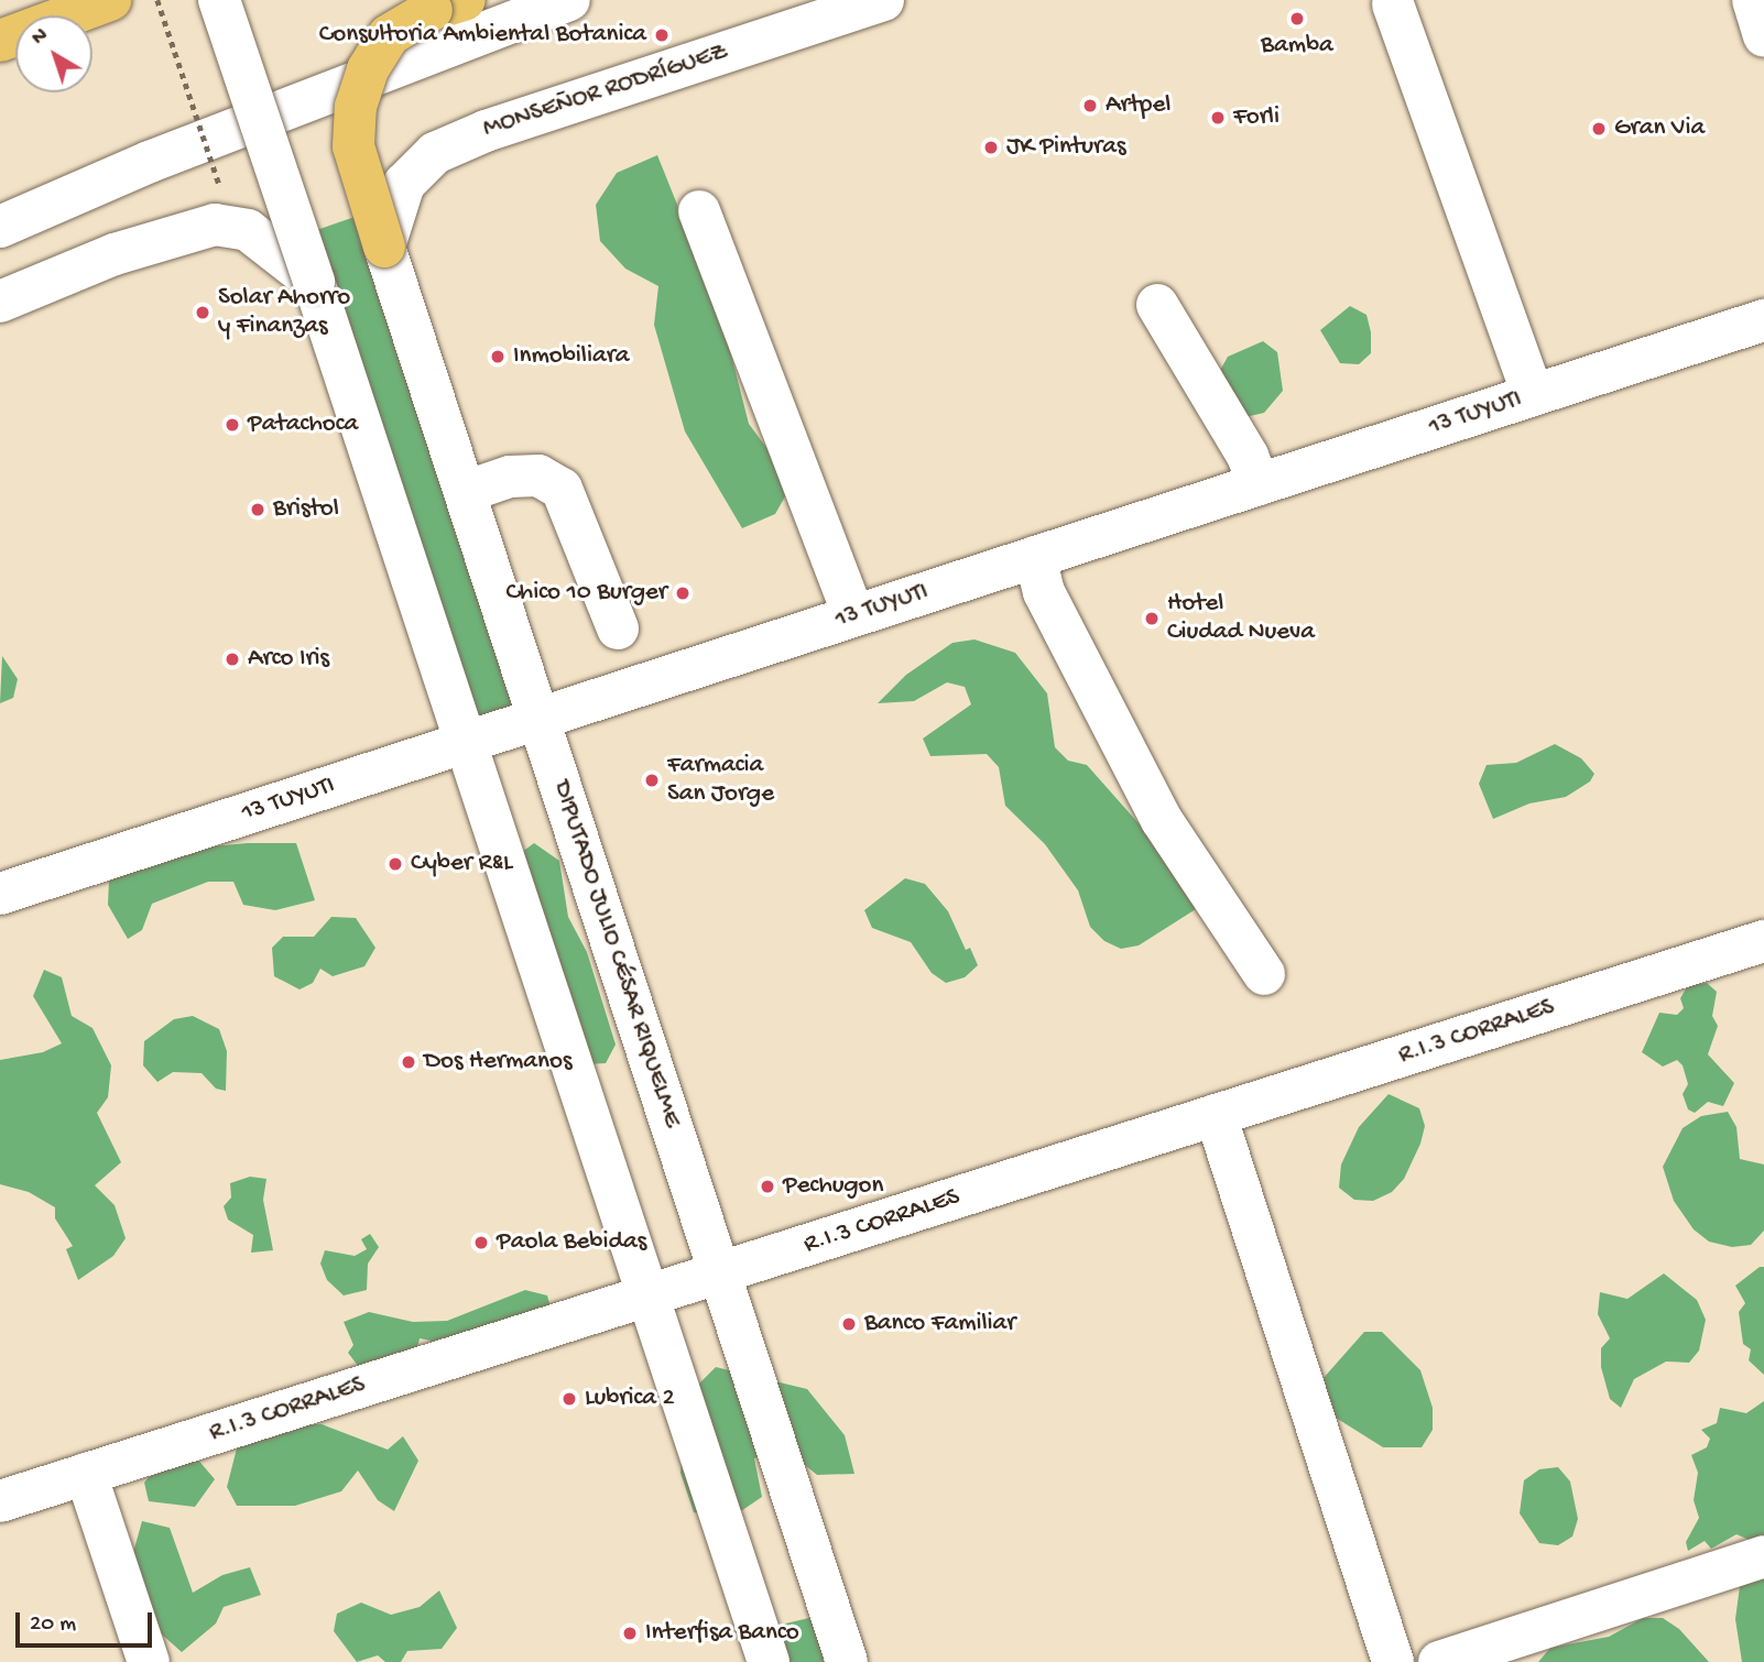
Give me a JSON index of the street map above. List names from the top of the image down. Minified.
{"streets":{"street":["MONSEÑOR RODRÍGUEZ","13 TUYUTI","DIPUTADO JULIO CÉSAR RIQUELME","R.I.3 CORRALES"]},"crossings":[["MONSEÑOR RODRÍGUEZ","DIPUTADO JULIO CÉSAR RIQUELME"],["13 TUYUTI","DIPUTADO JULIO CÉSAR RIQUELME"],["DIPUTADO JULIO CÉSAR RIQUELME","R.I.3 CORRALES"]],"places":["Bamba","Consultoria Ambiental Botanica","Artpel","Forli","Gran Via","JK Pinturas","Solar Ahorro y Finanzas","Inmobiliara","Patachoca","Bristol","Chico 10 Burger","Hotel Ciudad Nueva","Arco Iris","Farmacia San Jorge","Cyber R&L","Dos Hermanos","Pechugon","Paola Bebidas","Banco Familiar","Lubrica 2","Interfisa Banco"],"scale_bar":"20 m","north":"top left"}
